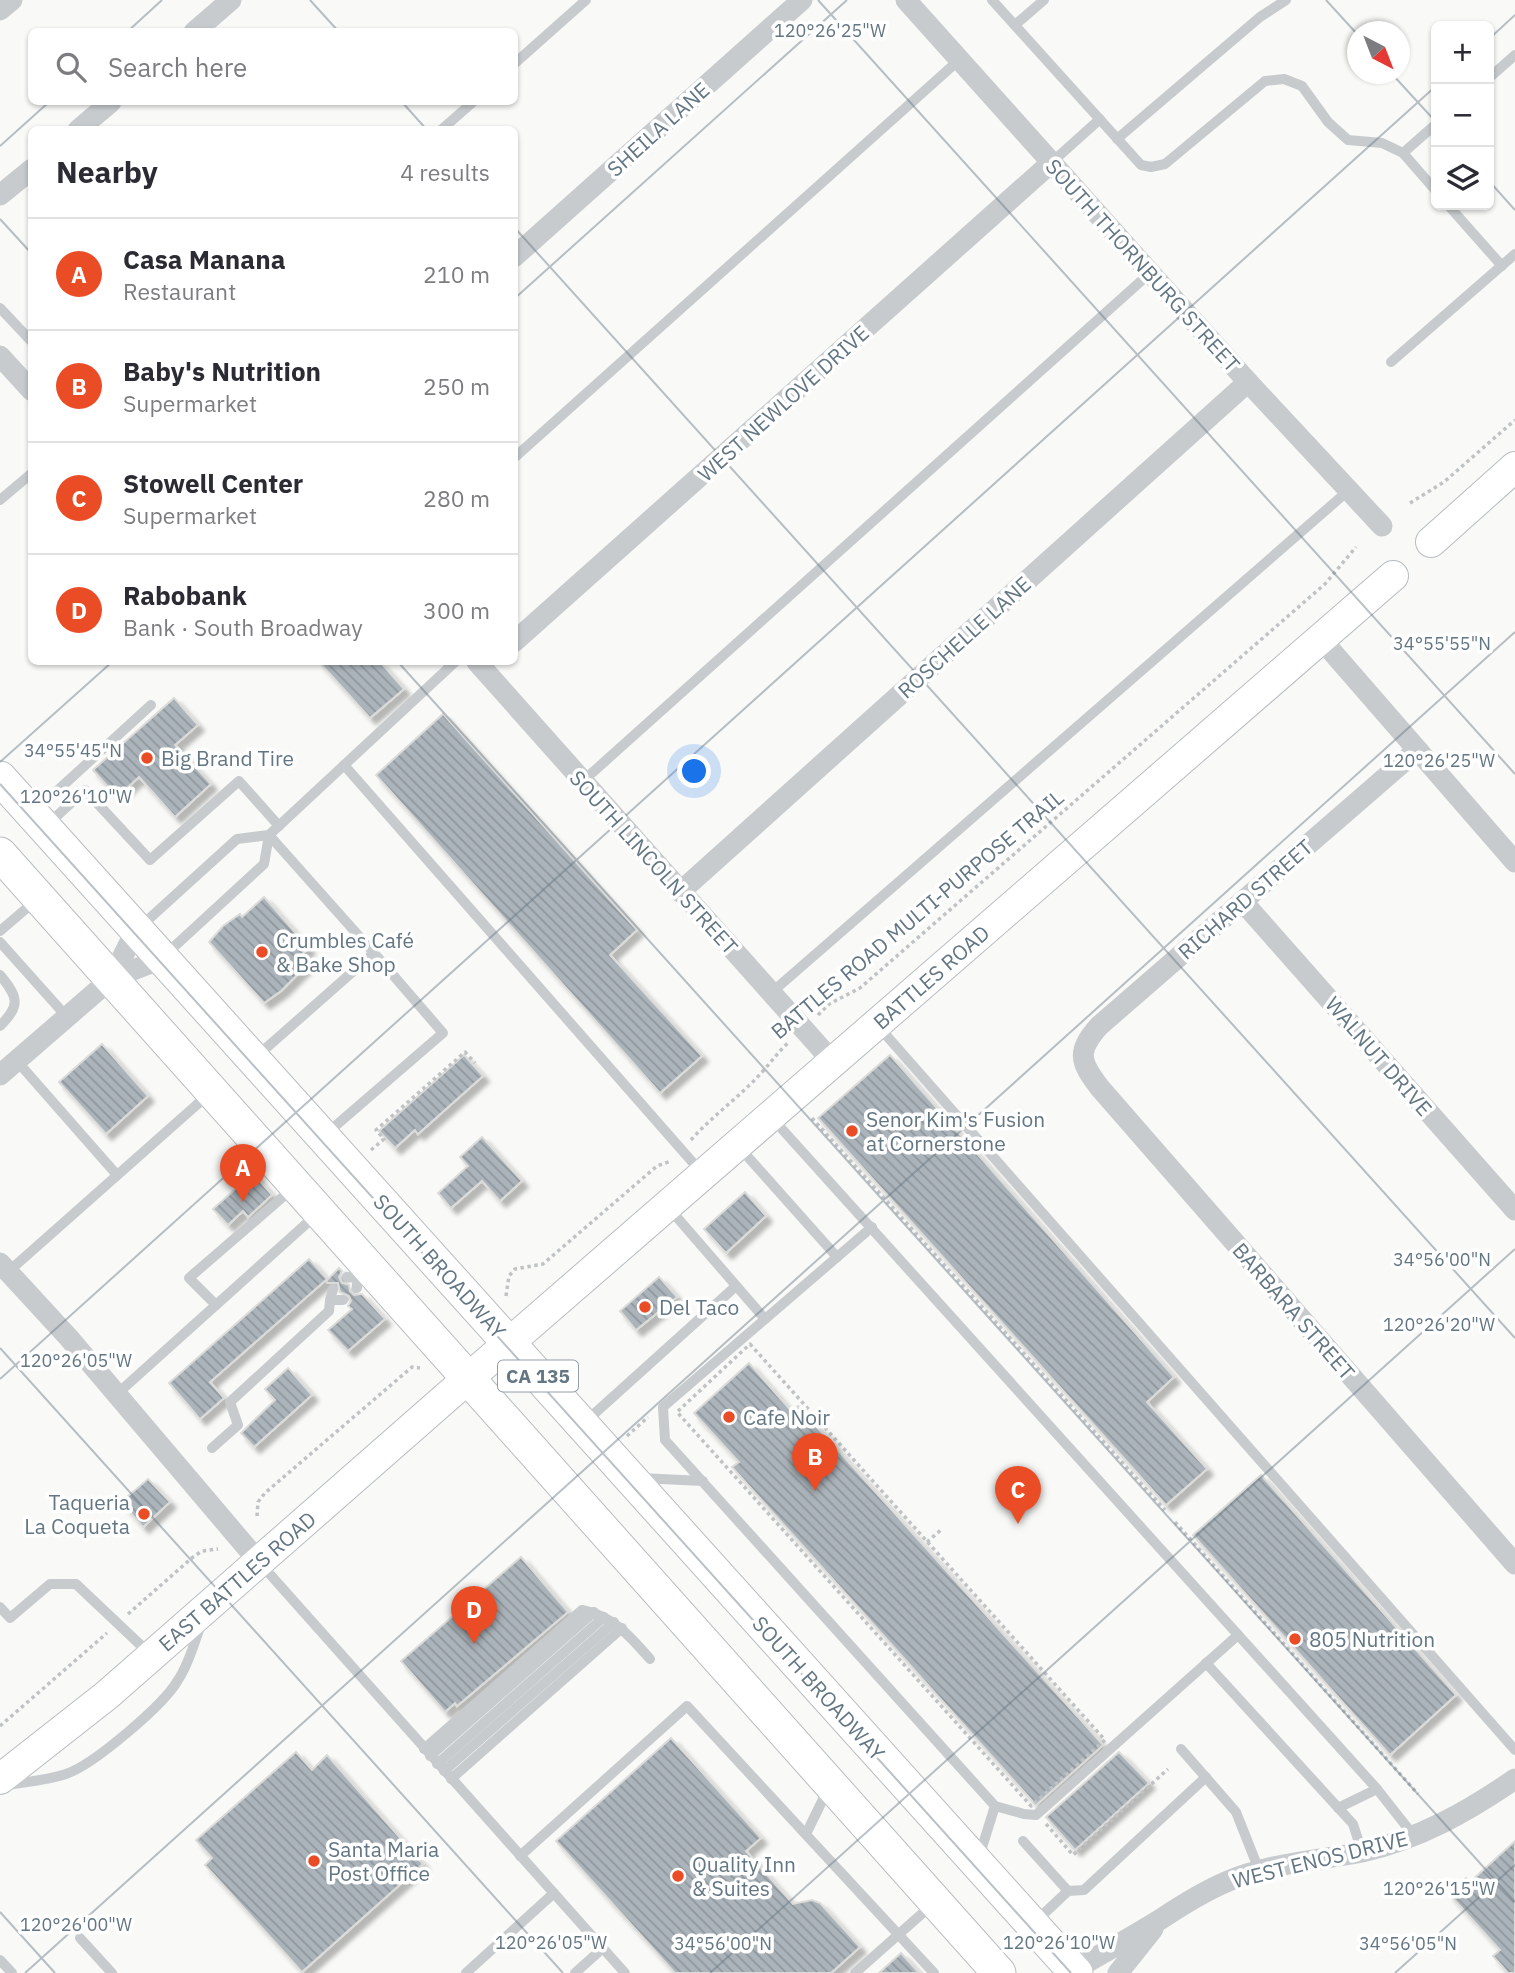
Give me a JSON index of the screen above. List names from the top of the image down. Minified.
{"streets":{"main road":["SOUTH BROADWAY","CA 135"],"street":["SHEILA LANE","SOUTH THORNBURG STREET","WEST NEWLOVE DRIVE","ROSCHELLE LANE","SOUTH LINCOLN STREET","RICHARD STREET","BATTLES ROAD","WALNUT DRIVE","BARBARA STREET","EAST BATTLES ROAD","WEST ENOS DRIVE"],"path":["BATTLES ROAD MULTI-PURPOSE TRAIL"]},"crossings":[["SOUTH THORNBURG STREET","WEST NEWLOVE DRIVE"],["SOUTH THORNBURG STREET","ROSCHELLE LANE"],["ROSCHELLE LANE","SOUTH LINCOLN STREET"],["SOUTH LINCOLN STREET","BATTLES ROAD MULTI-PURPOSE TRAIL"],["SOUTH LINCOLN STREET","BATTLES ROAD"],["RICHARD STREET","WALNUT DRIVE"],["RICHARD STREET","BARBARA STREET"],["BATTLES ROAD","SOUTH BROADWAY"],["BATTLES ROAD","CA 135"],["BATTLES ROAD","EAST BATTLES ROAD"],["SOUTH BROADWAY","WEST ENOS DRIVE"],["CA 135","EAST BATTLES ROAD"]],"places":["Big Brand Tire","Crumbles Café & Bake Shop","Senor Kim's Fusion at Cornerstone","Del Taco","Cafe Noir","Taqueria La Coqueta","805 Nutrition","Santa Maria Post Office","Quality Inn & Suites"],"north":"bottom right","page":{"map_buttons":["+","−"],"search":"Search here","heading":["Nearby","4 results"],"list":[{"mark":"A","name":"Casa Manana","note":"Restaurant","value":"210 m"},{"mark":"B","name":"Baby's Nutrition","note":"Supermarket","value":"250 m"},{"mark":"C","name":"Stowell Center","note":"Supermarket","value":"280 m"},{"mark":"D","name":"Rabobank","note":"Bank · South Broadway","value":"300 m"}],"pins":["A","B","C","D"]},"coordinates":["120°26'25\"W","34°55'55\"N","34°55'45\"N","120°26'10\"W","34°56'00\"N","120°26'20\"W","120°26'05\"W","120°26'15\"W","120°26'00\"W","34°56'05\"N"]}
